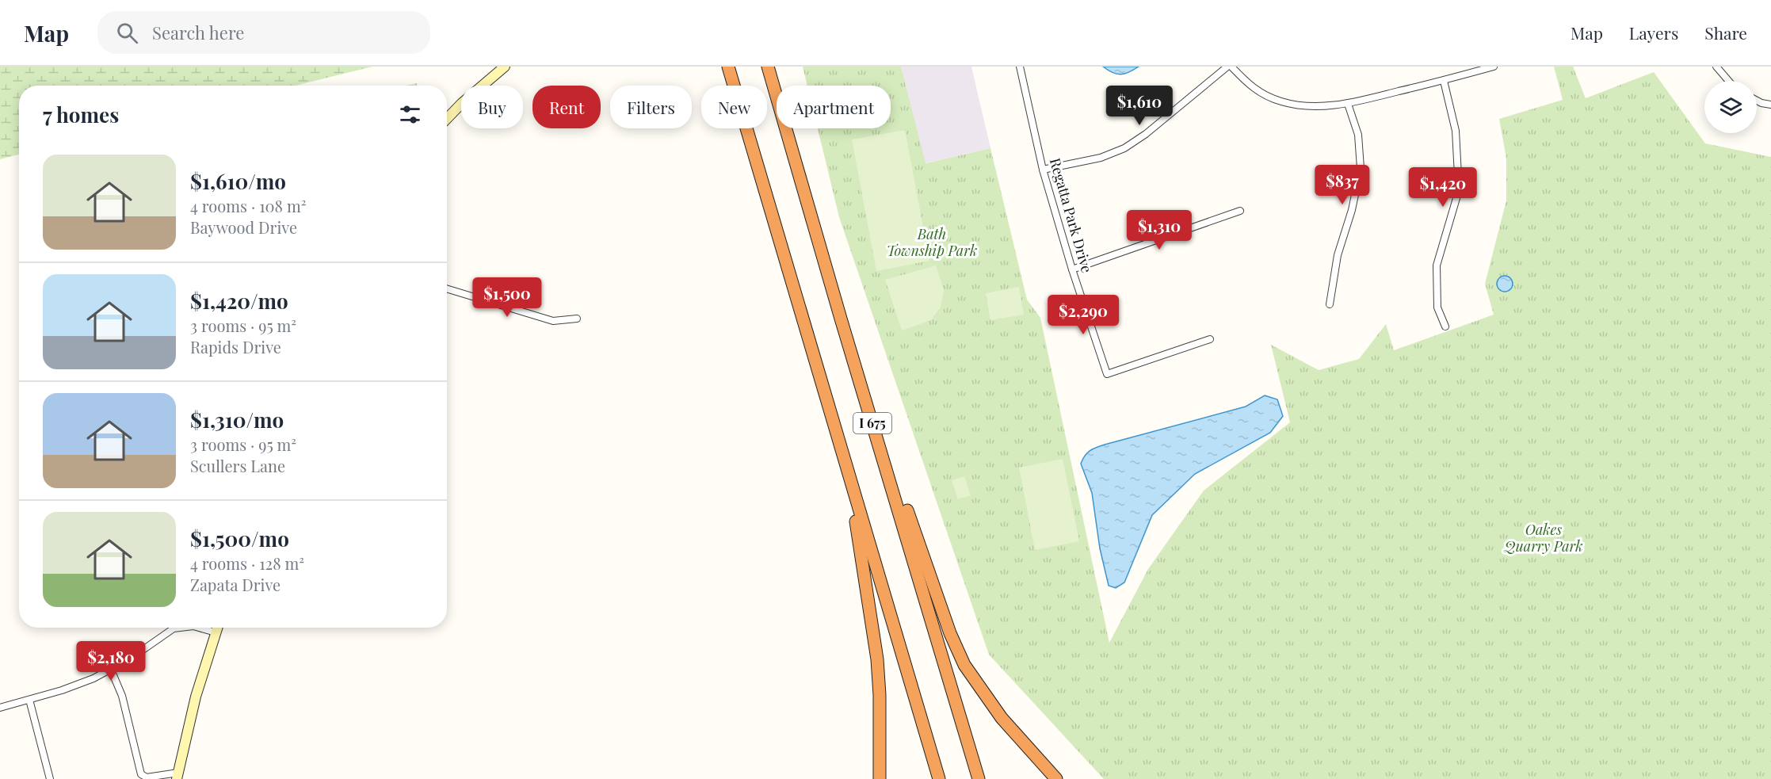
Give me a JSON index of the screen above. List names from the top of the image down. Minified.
{"streets":{"highway":["I 675"],"street":["Regatta Park Drive"]},"parks":["Bath Township Park","Oakes Quarry Park"],"page":{"header":"Map","search":"Search here","nav":["Map","Layers","Share"],"price":["$1,610","$837","$1,420","$1,310","$1,500","$2,290","$2,180"],"chip":["Buy","Rent","Filters","New","Apartment"],"heading":"7 homes","list":[{"name":"$1,610/mo","note":"4 rooms · 108 m² · Baywood Drive"},{"name":"$1,420/mo","note":"3 rooms · 95 m² · Rapids Drive"},{"name":"$1,310/mo","note":"3 rooms · 95 m² · Scullers Lane"},{"name":"$1,500/mo","note":"4 rooms · 128 m² · Zapata Drive"}]}}
